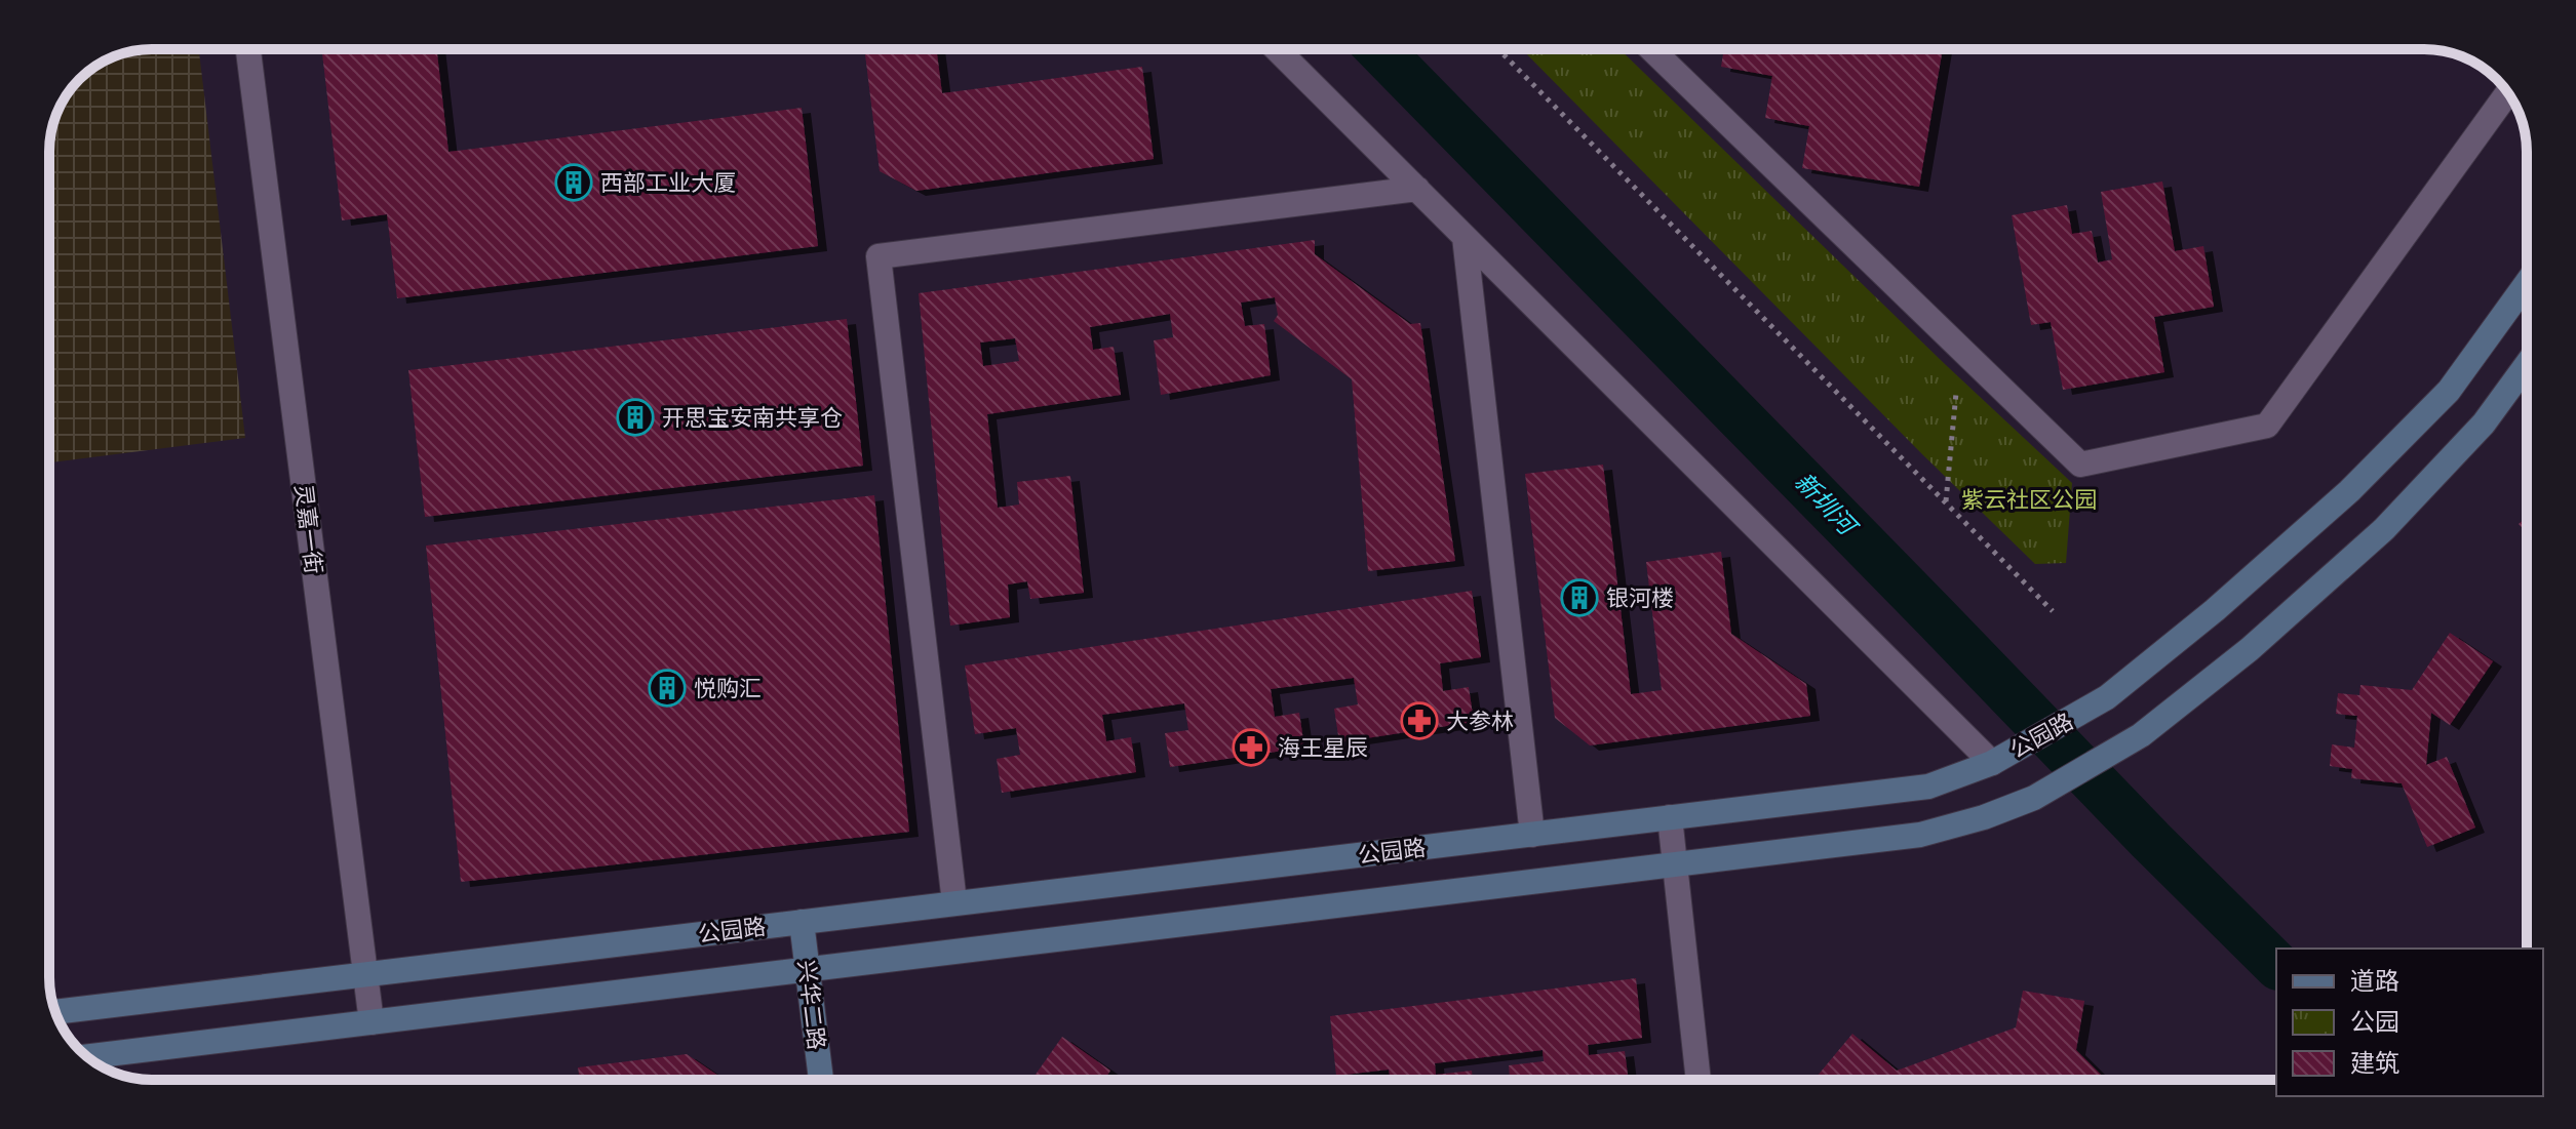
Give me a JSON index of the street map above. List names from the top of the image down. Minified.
{"streets":{"main road":["公园路","兴华二路"],"street":["灵嘉一街"]},"crossings":[["灵嘉一街","公园路"],["公园路","兴华二路"]],"water":["新圳河"],"parks":["紫云社区公园"],"places":{"building":["西部工业大厦","开思宝安南共享仓","银河楼","悦购汇"],"pharmacy":["大参林","海王星辰"]},"legend":["道路","公园","建筑"]}
